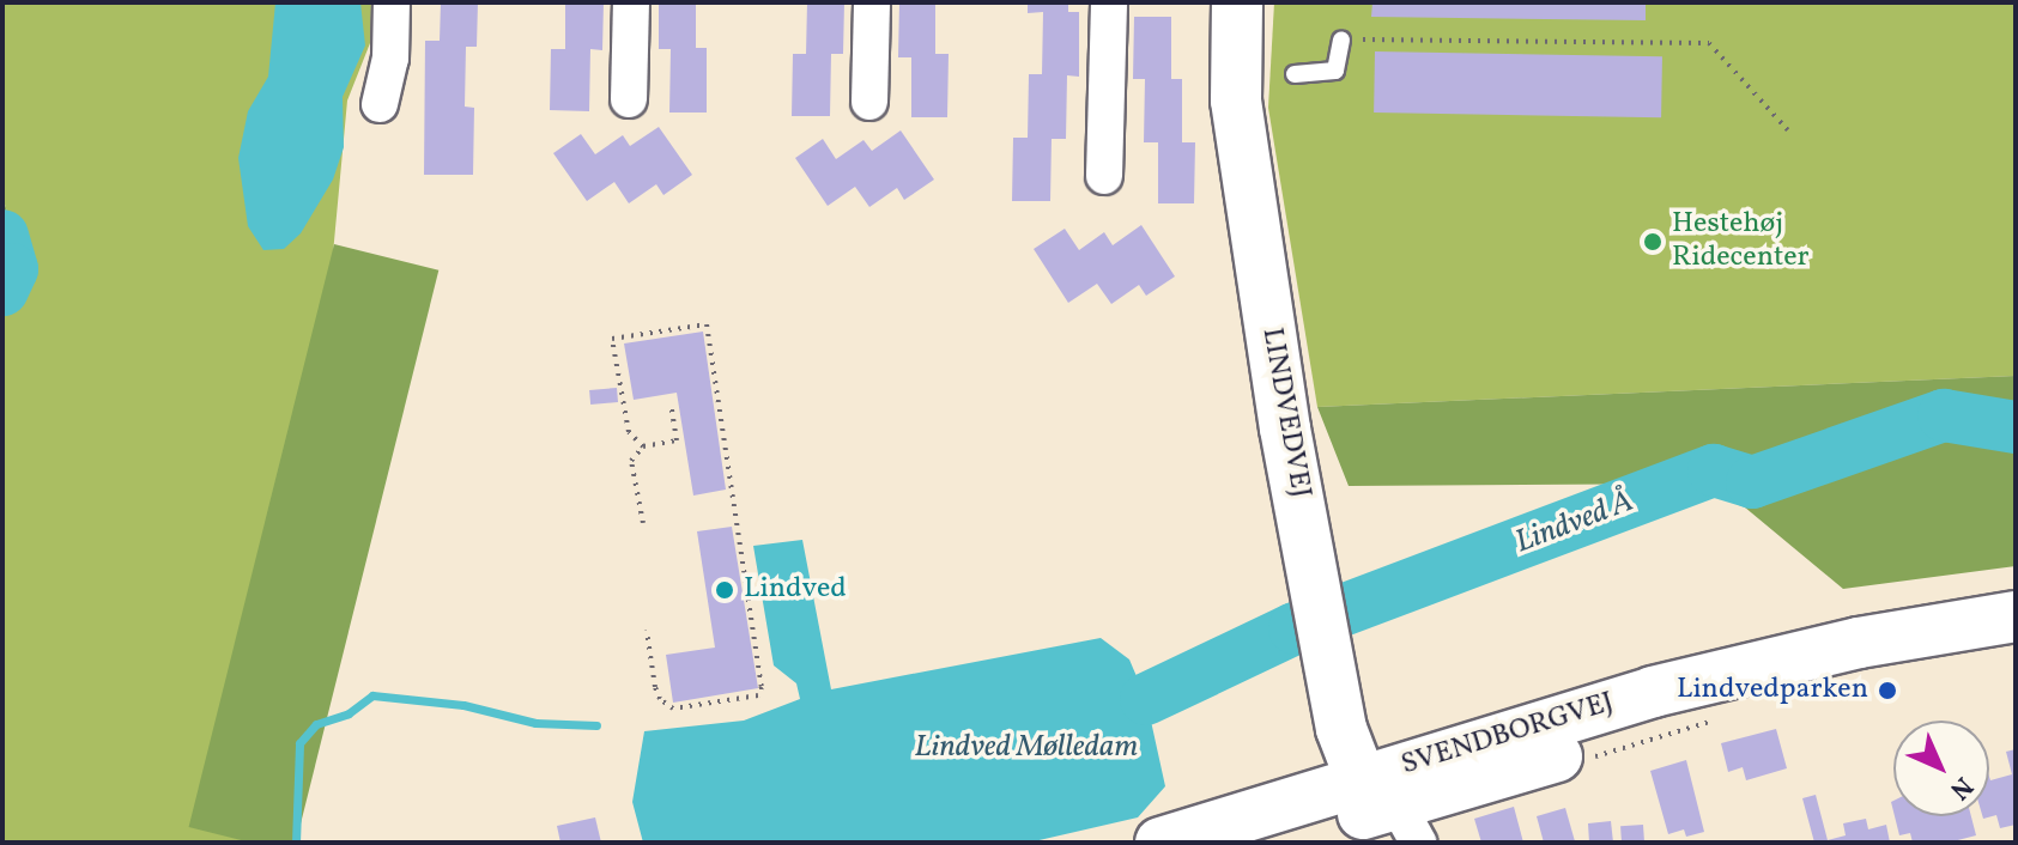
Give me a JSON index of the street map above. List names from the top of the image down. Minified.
{"streets":{"main road":["LINDVEDVEJ","SVENDBORGVEJ"]},"crossings":[["LINDVEDVEJ","SVENDBORGVEJ"]],"water":["Lindved Å","Lindved Mølledam"],"places":["Hestehøj Ridecenter","Lindved","Lindvedparken"],"north":"bottom right"}
